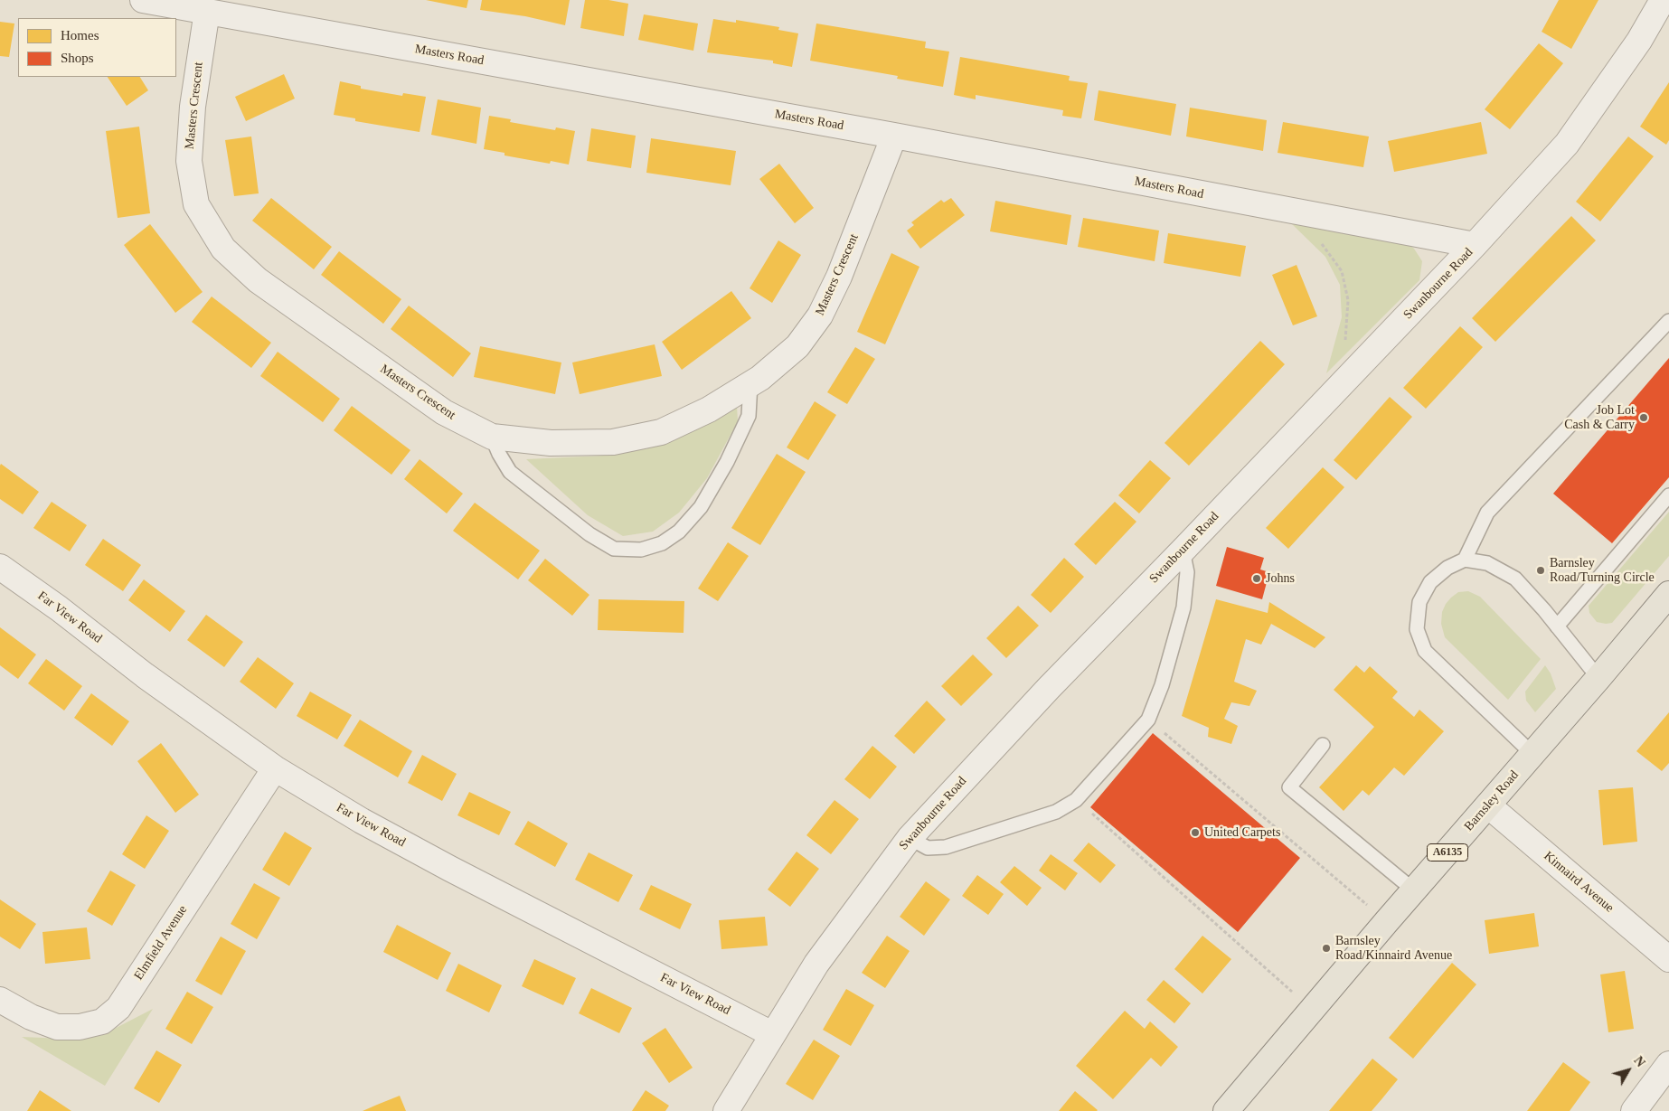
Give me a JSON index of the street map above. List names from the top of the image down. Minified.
{"streets":{"main road":["Barnsley Road","A6135"],"street":["Masters Road","Masters Crescent","Swanbourne Road","Far View Road","Kinnaird Avenue","Elmfield Avenue"]},"crossings":[["Masters Road","Masters Crescent"],["Masters Road","Swanbourne Road"],["Swanbourne Road","Far View Road"],["Far View Road","Elmfield Avenue"],["Barnsley Road","Kinnaird Avenue"]],"places":["Job Lot Cash & Carry","Barnsley Road/Turning Circle","Johns","United Carpets","Barnsley Road/Kinnaird Avenue"],"legend":["Homes","Shops"],"north":"top right"}
